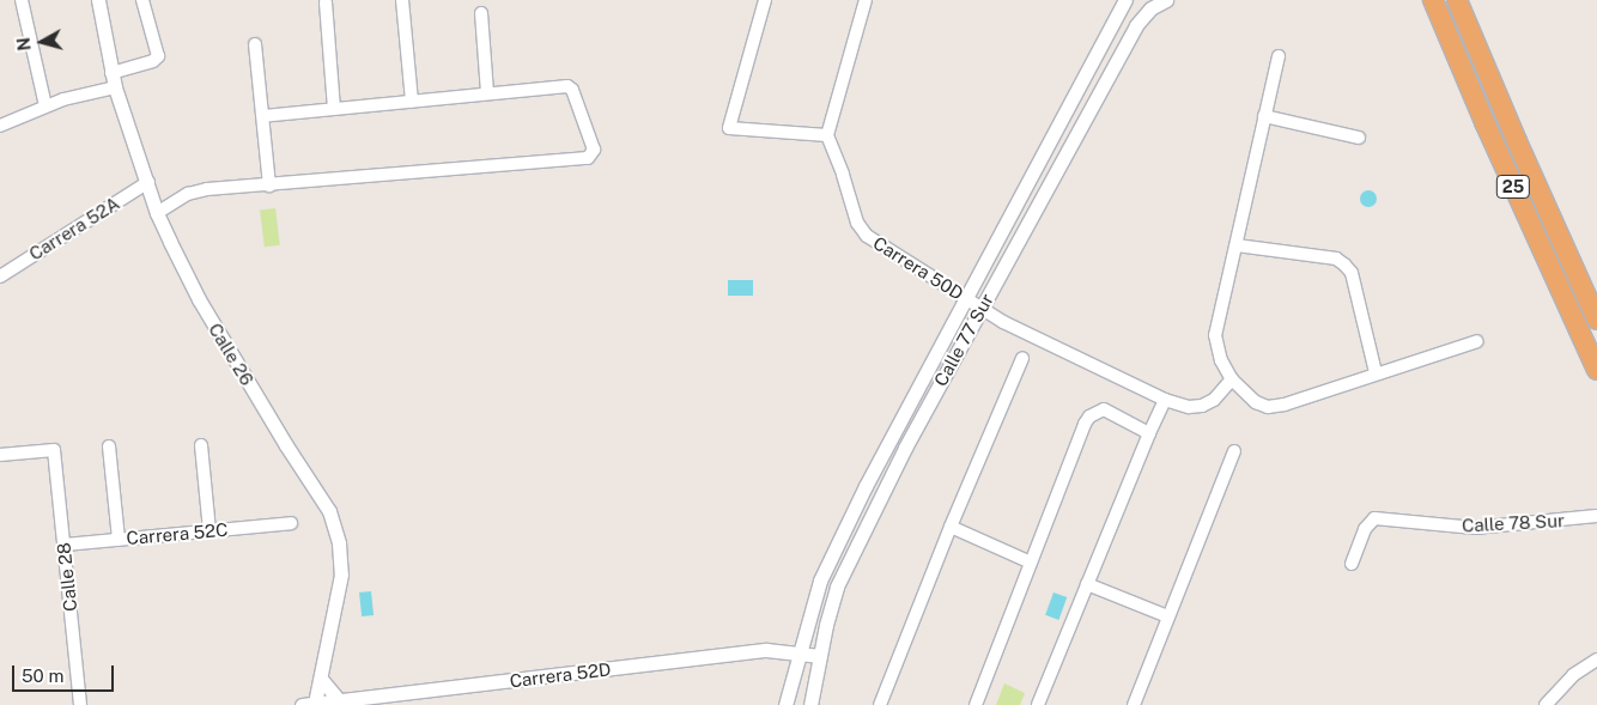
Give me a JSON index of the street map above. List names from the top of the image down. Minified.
{"streets":{"highway":["25"],"street":["Carrera 52A","Carrera 50D","Calle 77 Sur","Calle 26","Calle 78 Sur","Carrera 52C","Calle 28","Carrera 52D"]},"crossings":[["Carrera 52A","Calle 26"],["Carrera 50D","Calle 77 Sur"],["Calle 77 Sur","Carrera 52D"],["Calle 26","Carrera 52D"],["Carrera 52C","Calle 28"]],"scale_bar":"50 m","north":"left"}
